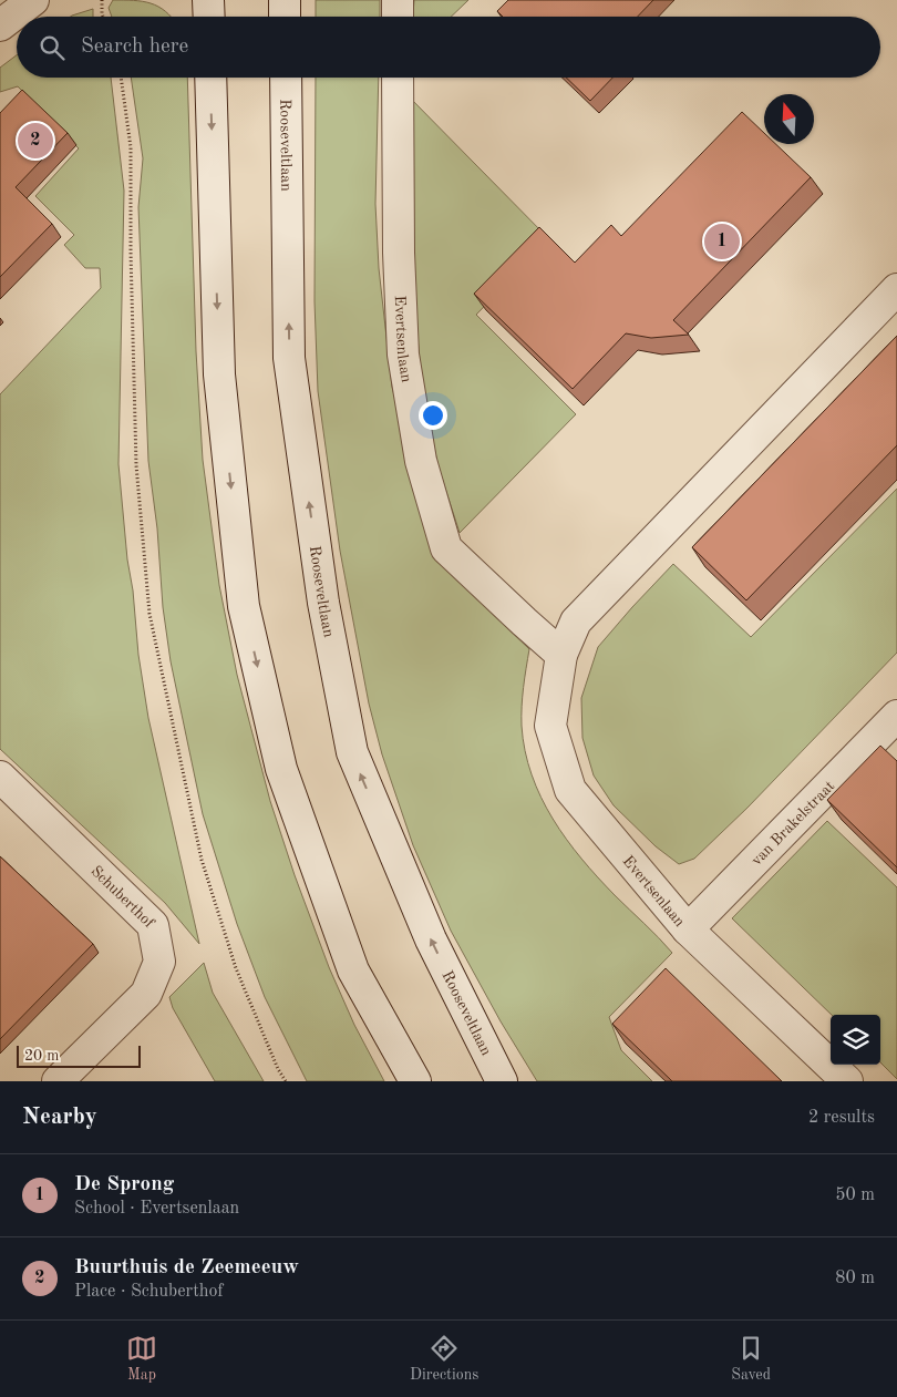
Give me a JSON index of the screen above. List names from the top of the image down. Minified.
{"streets":{"street":["Rooseveltlaan","Evertsenlaan","van Brakelstraat","Schuberthof"]},"crossings":[["Evertsenlaan","van Brakelstraat"]],"scale_bar":"20 m","north":"top","page":{"search":"Search here","pins":["2","1"],"scale":"20 m","heading":["Nearby","2 results"],"list":[{"mark":"1","name":"De Sprong","note":"School · Evertsenlaan","value":"50 m"},{"mark":"2","name":"Buurthuis de Zeemeeuw","note":"Place · Schuberthof","value":"80 m"}],"nav":["Map","Directions","Saved"]}}
